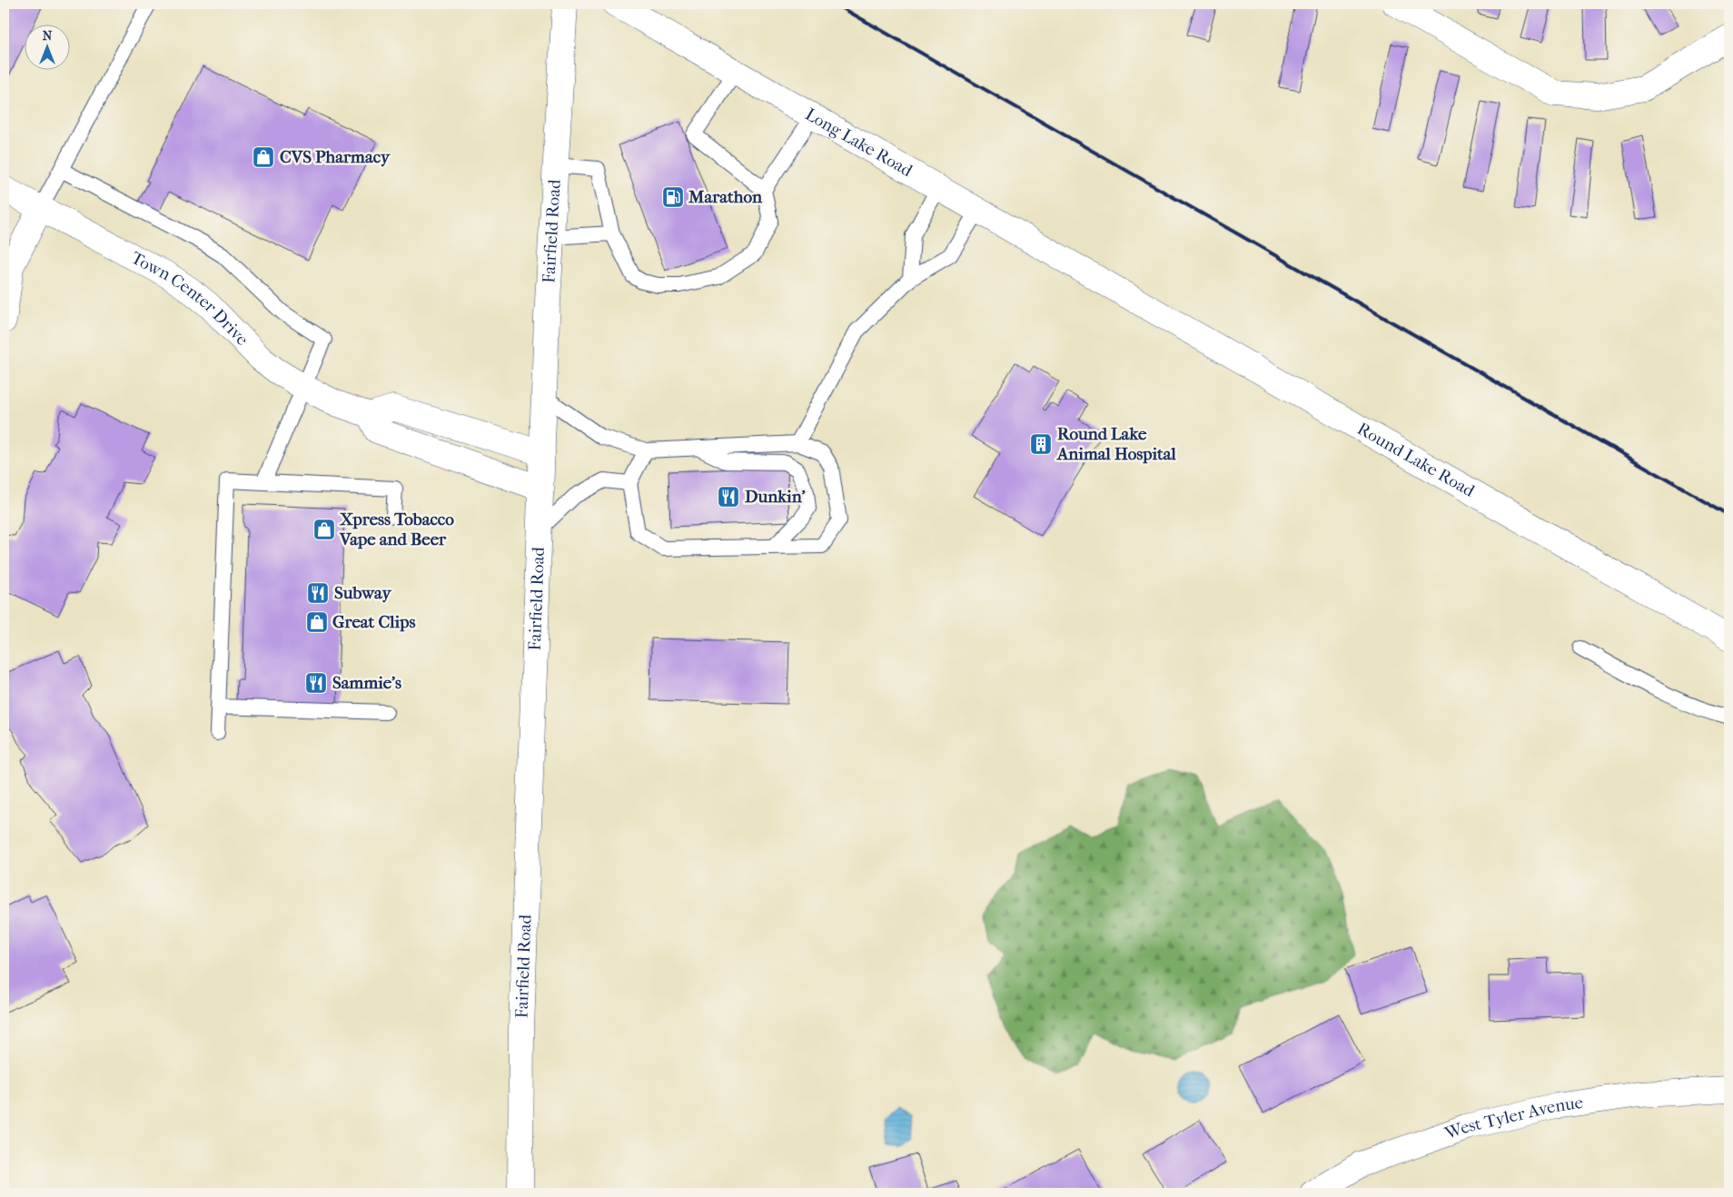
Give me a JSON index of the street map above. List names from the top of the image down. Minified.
{"streets":{"street":["Long Lake Road","Fairfield Road","Town Center Drive","Round Lake Road","West Tyler Avenue"]},"crossings":[["Long Lake Road","Round Lake Road"]],"places":{"shop":["CVS Pharmacy","Xpress Tobacco Vape and Beer","Great Clips"],"fuel station":["Marathon"],"building":["Round Lake Animal Hospital"],"restaurant":["Dunkin'","Subway","Sammie's"]},"north":"top"}
